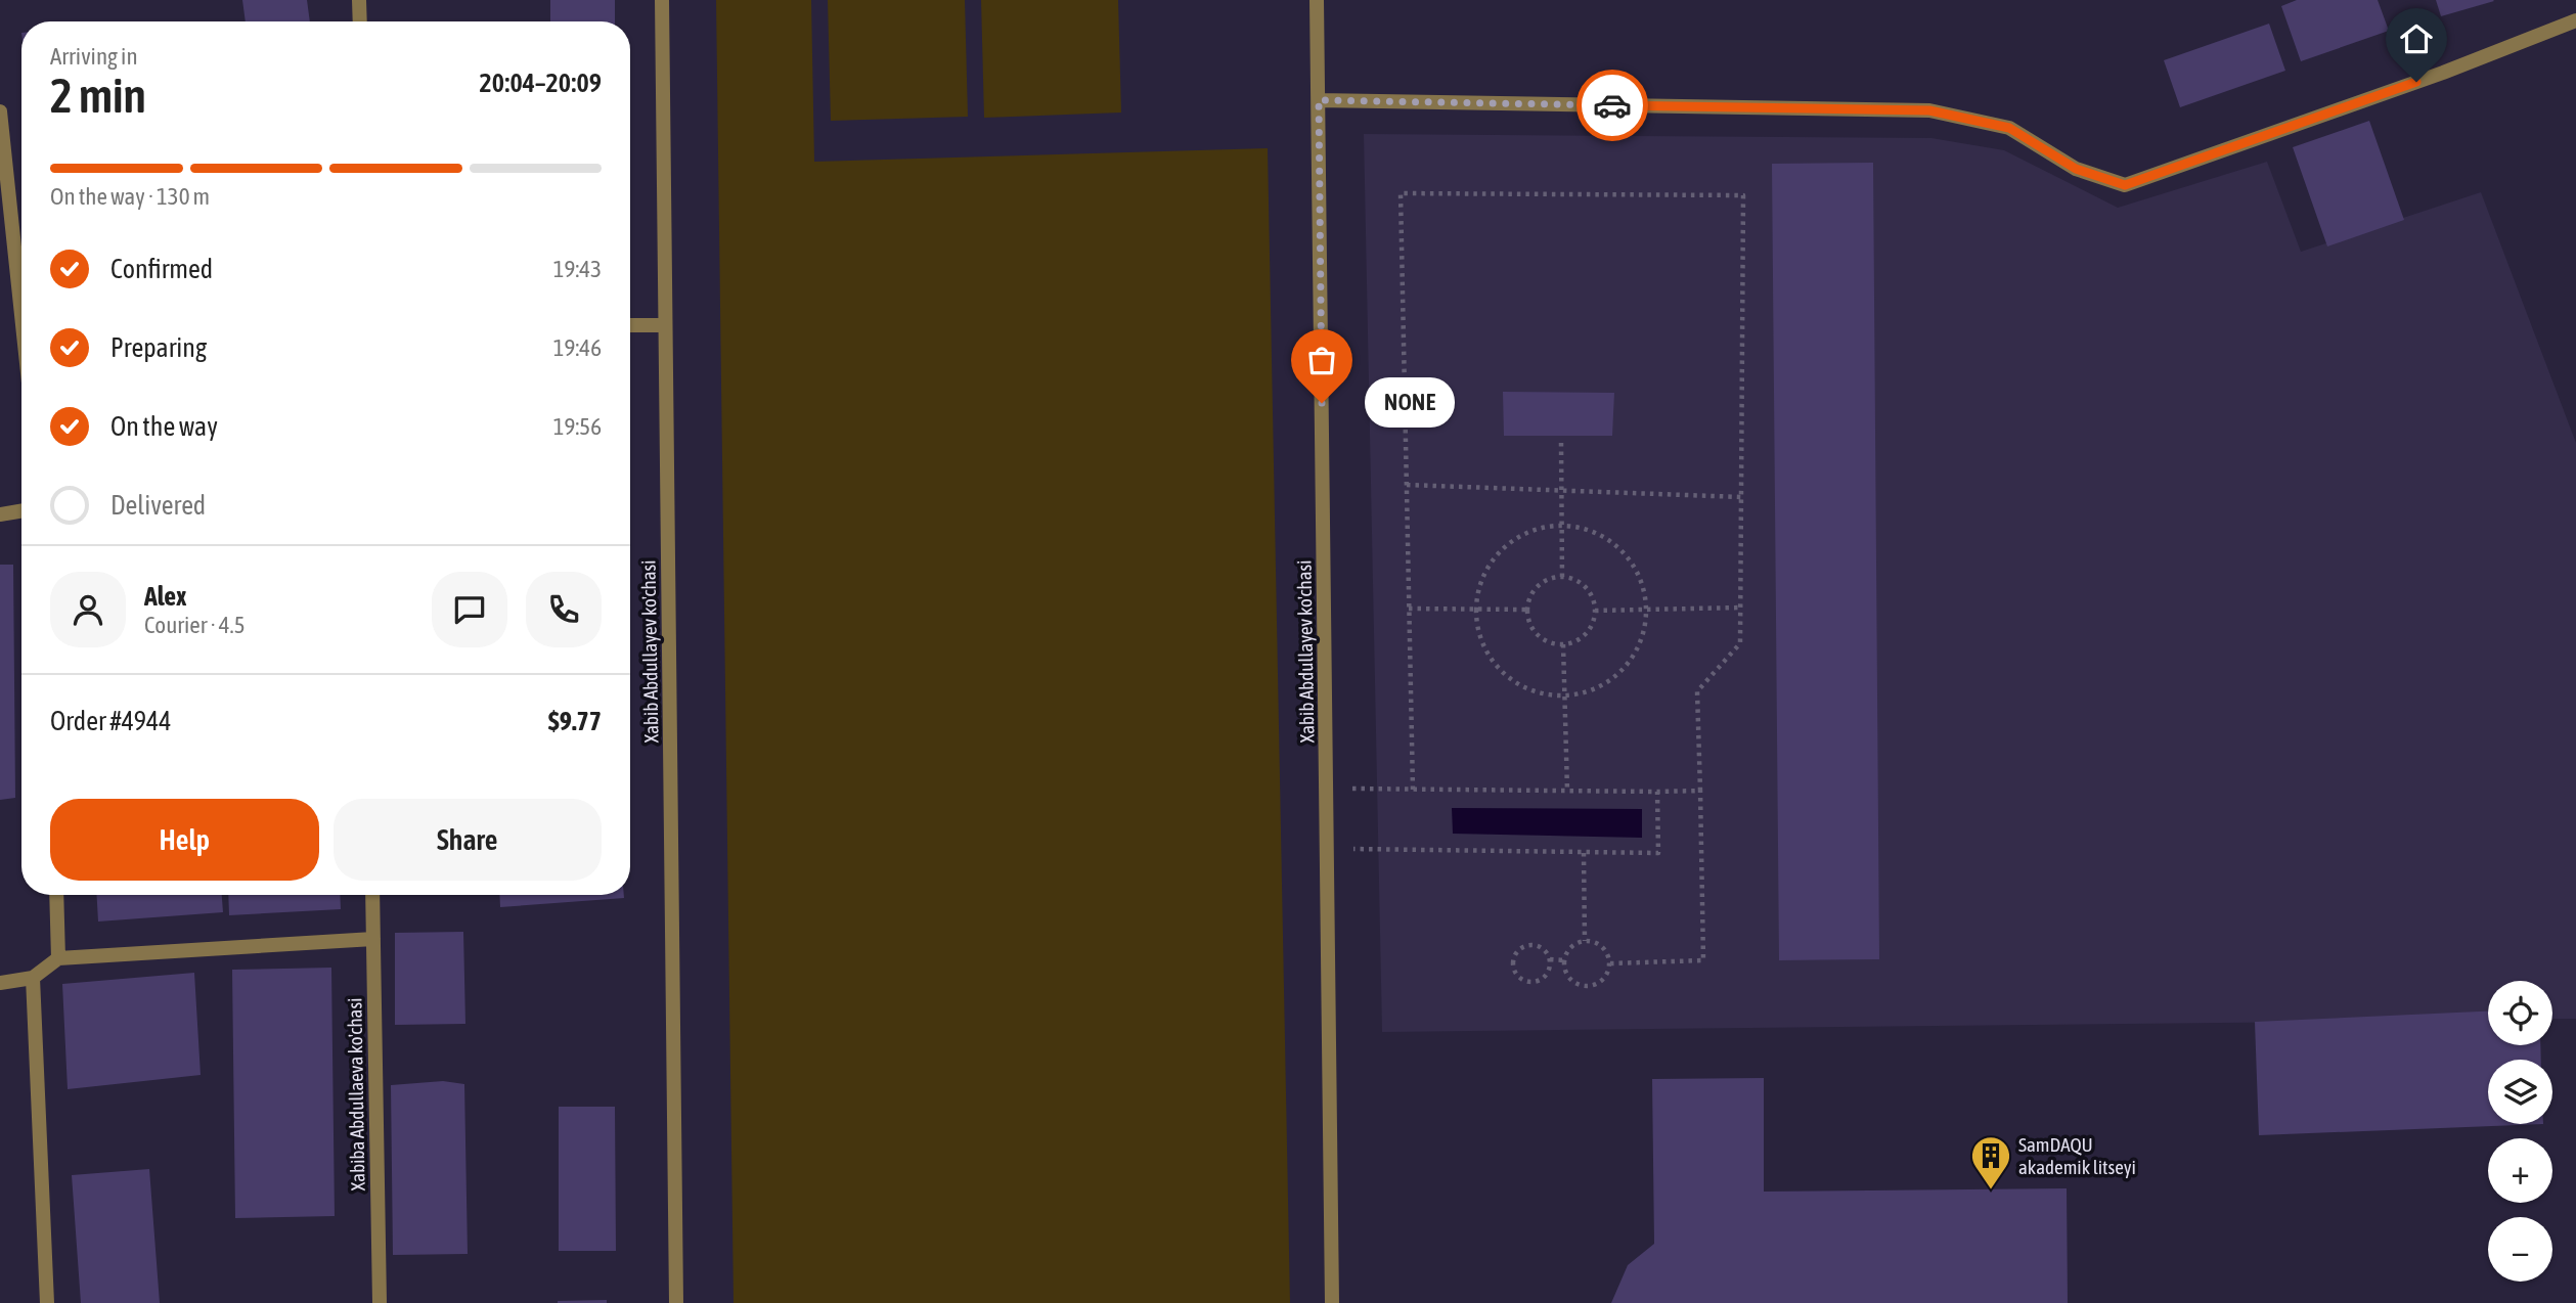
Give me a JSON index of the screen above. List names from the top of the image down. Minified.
{"streets":{"street":["Xabib Abdullayev ko'chasi","Xabiba Abdullaeva ko'chasi"]},"places":{"other":["NONE"],"building":["SamDAQU akademik litseyi"]},"page":{"heading":["2 min","Arriving in","20:04–20:09"],"panel":["Alex","Courier · 4.5","Order #4944","$9.77"],"bar":"On the way · 130 m","list":[["Confirmed","19:43"],["Preparing","19:46"],["On the way","19:56"],"Delivered"],"bubble":"NONE","buttons":["Help","Share"],"map_buttons":["+","−"]}}
